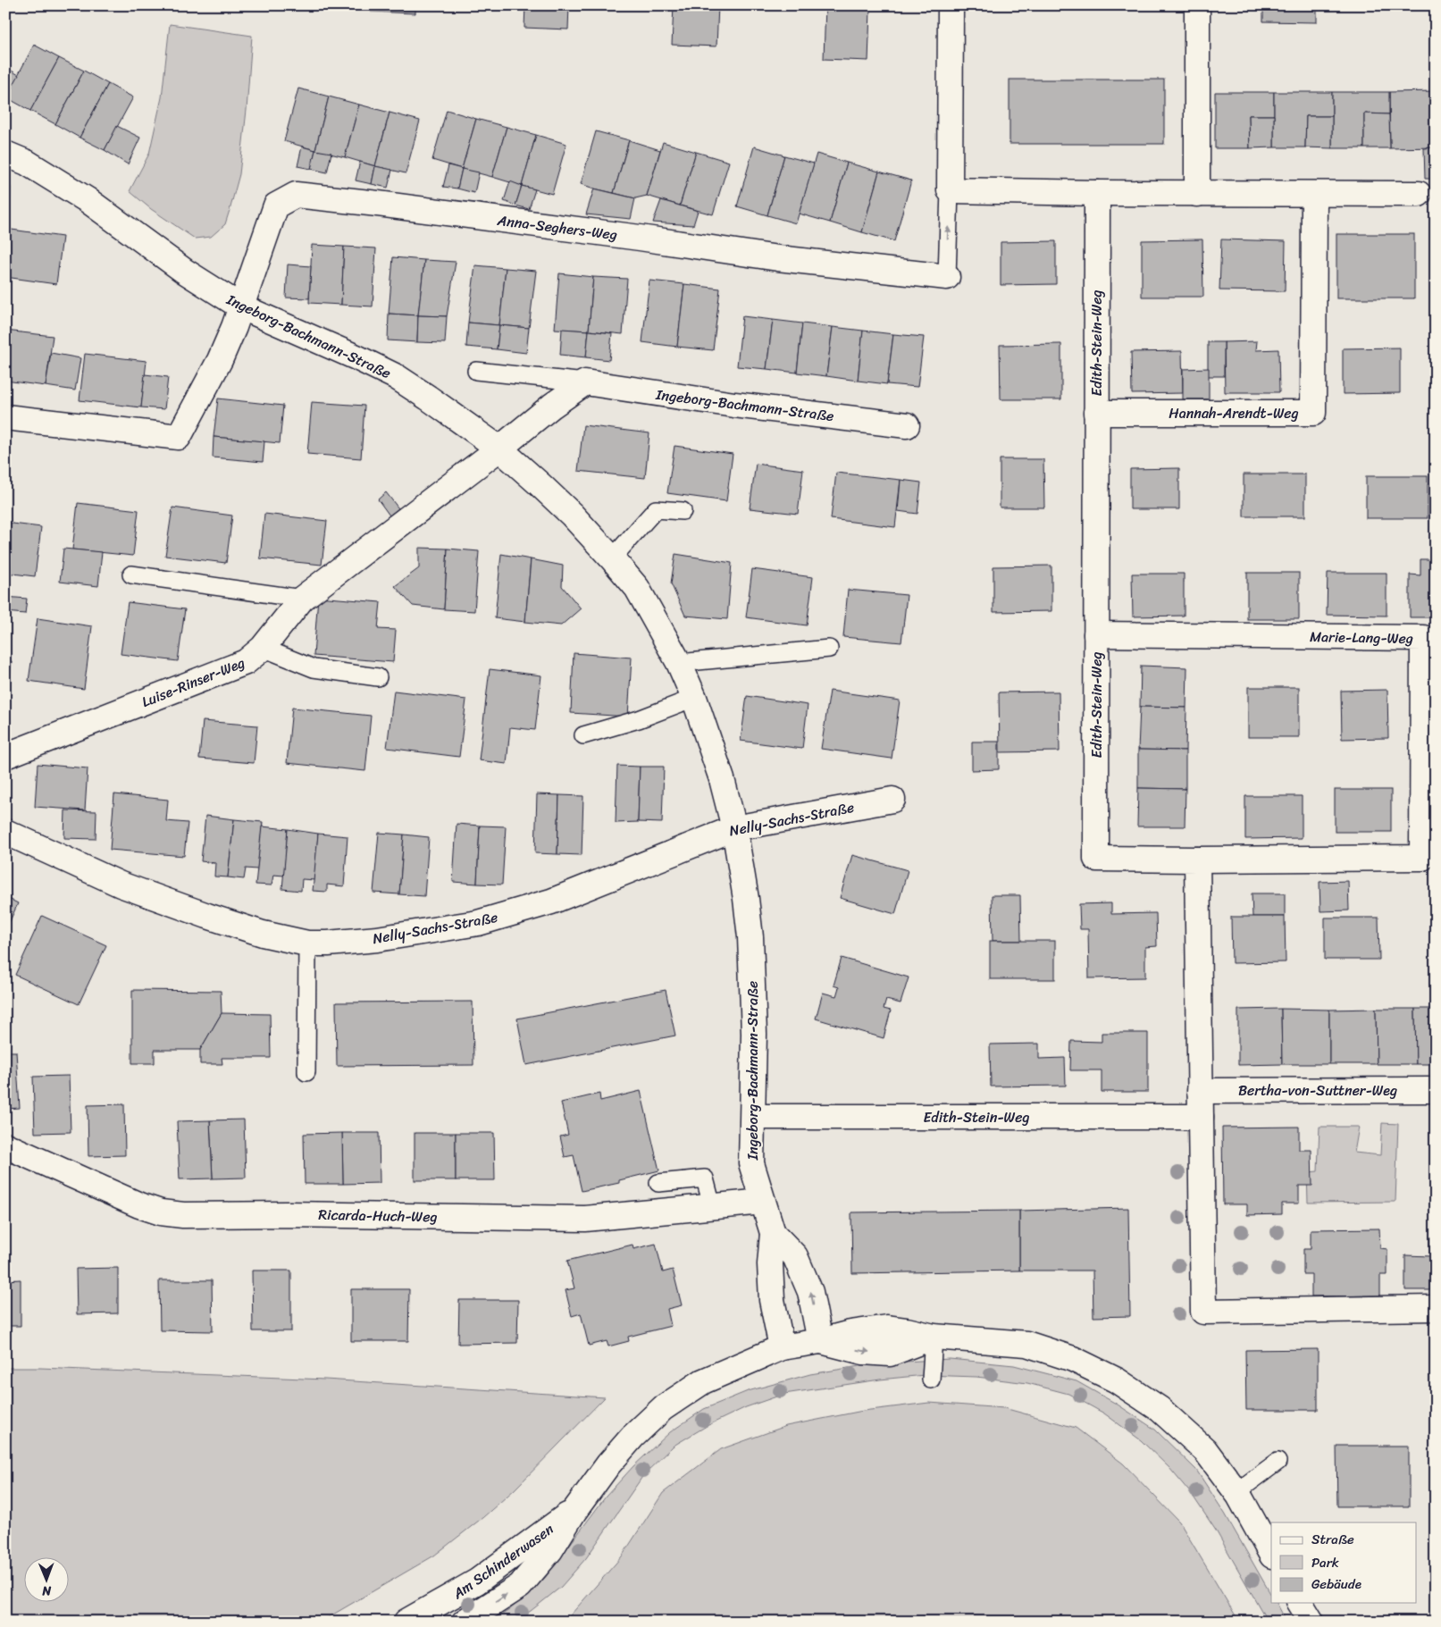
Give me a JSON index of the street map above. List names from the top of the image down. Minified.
{"streets":{"street":["Anna-Seghers-Weg","Ingeborg-Bachmann-Straße","Edith-Stein-Weg","Hannah-Arendt-Weg","Marie-Lang-Weg","Luise-Rinser-Weg","Nelly-Sachs-Straße","Bertha-von-Suttner-Weg","Ricarda-Huch-Weg","Am Schinderwasen"]},"crossings":[["Anna-Seghers-Weg","Ingeborg-Bachmann-Straße"],["Ingeborg-Bachmann-Straße","Edith-Stein-Weg"],["Ingeborg-Bachmann-Straße","Luise-Rinser-Weg"],["Ingeborg-Bachmann-Straße","Nelly-Sachs-Straße"],["Ingeborg-Bachmann-Straße","Ricarda-Huch-Weg"],["Ingeborg-Bachmann-Straße","Am Schinderwasen"],["Edith-Stein-Weg","Hannah-Arendt-Weg"],["Edith-Stein-Weg","Marie-Lang-Weg"]],"legend":["Straße","Park","Gebäude"],"north":"bottom"}
